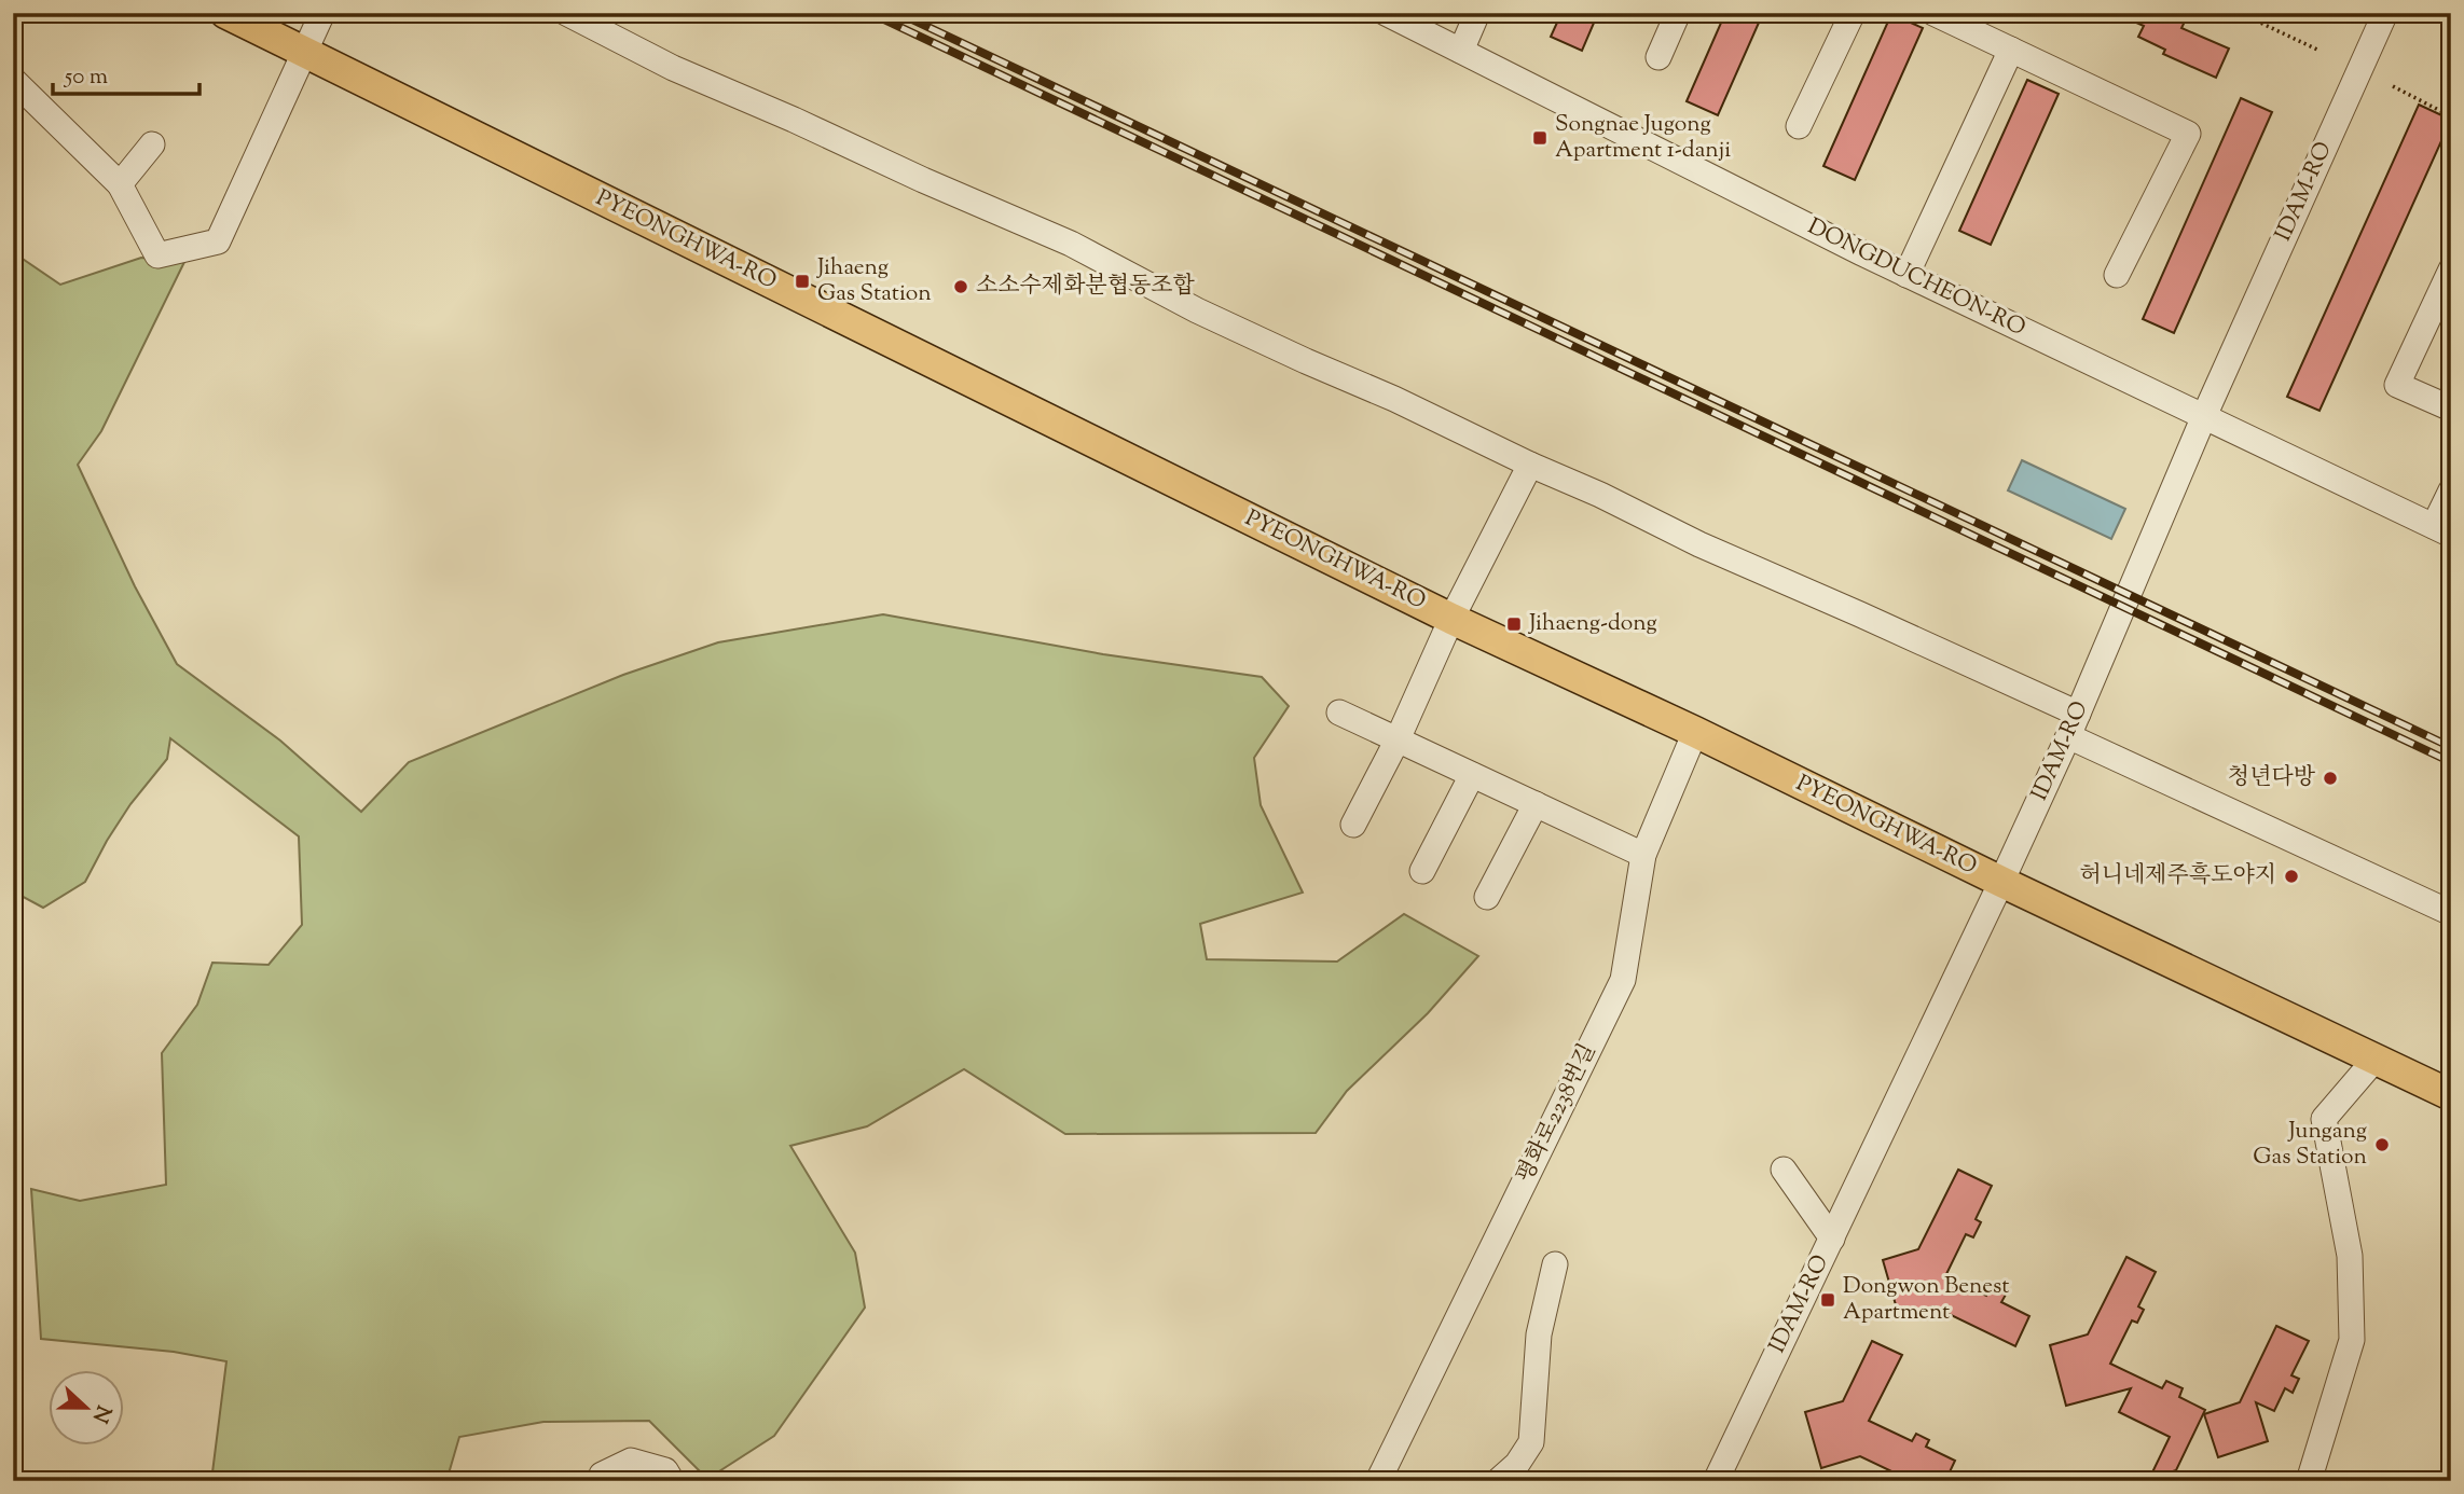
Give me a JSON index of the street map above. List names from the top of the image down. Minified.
{"streets":{"main road":["PYEONGHWA-RO"],"street":["IDAM-RO","DONGDUCHEON-RO","평화로2238번길"]},"crossings":[["IDAM-RO","PYEONGHWA-RO"],["IDAM-RO","DONGDUCHEON-RO"],["PYEONGHWA-RO","평화로2238번길"]],"places":{"transit":["Songnae Jugong Apartment 1-danji","Jihaeng Gas Station","Jihaeng-dong","Dongwon Benest Apartment"],"other":["소소수제화분협동조합","청년다방","허니네제주흑도야지","Jungang Gas Station"]},"scale_bar":"50 m","north":"right"}
